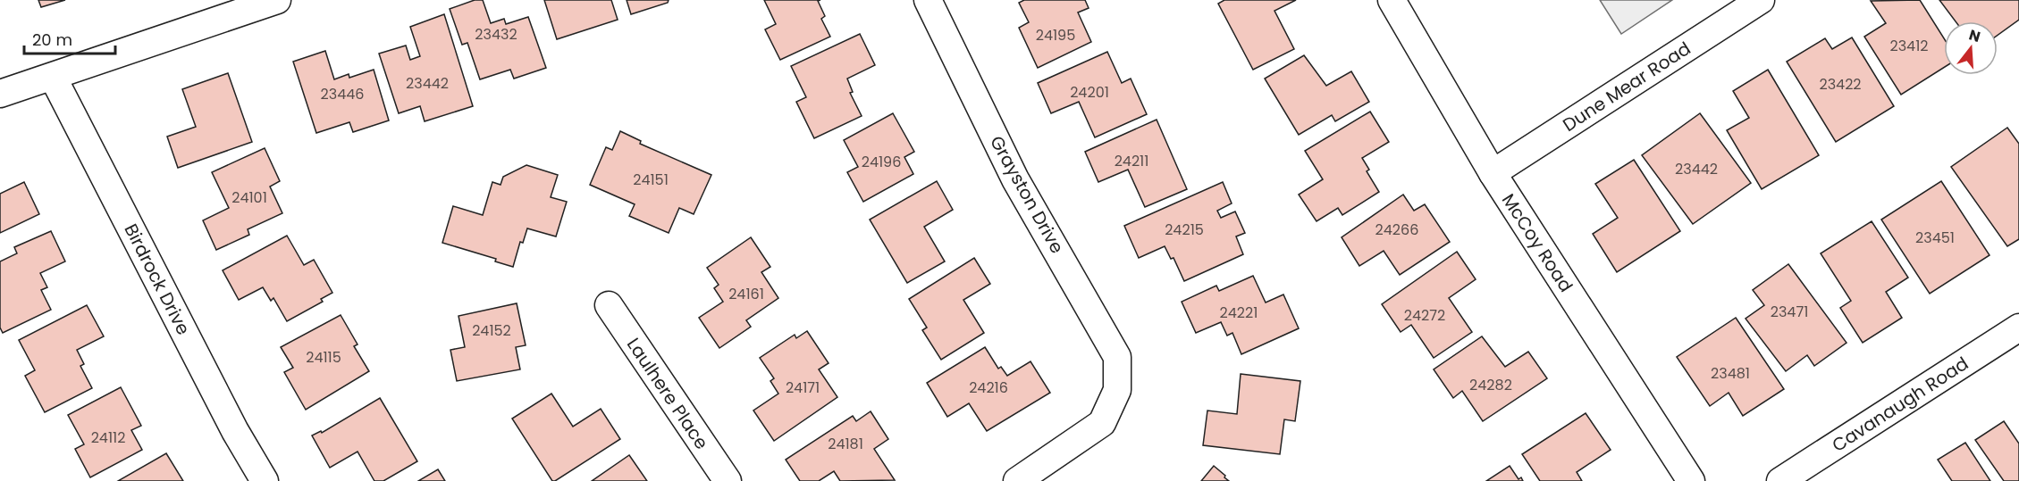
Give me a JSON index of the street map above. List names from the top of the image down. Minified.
{"streets":{"street":["Dune Mear Road","Grayston Drive","McCoy Road","Birdrock Drive","Laulhere Place","Cavanaugh Road"]},"crossings":[["Dune Mear Road","McCoy Road"]],"house_numbers":["23432","24195","23412","23442","23422","24201","23446","24211","24196","23442","24151","24101","24215","24266","23451","24161","23471","24221","24272","24152","24115","23481","24282","24171","24216","24112","24181"],"scale_bar":"20 m","north":"top"}
